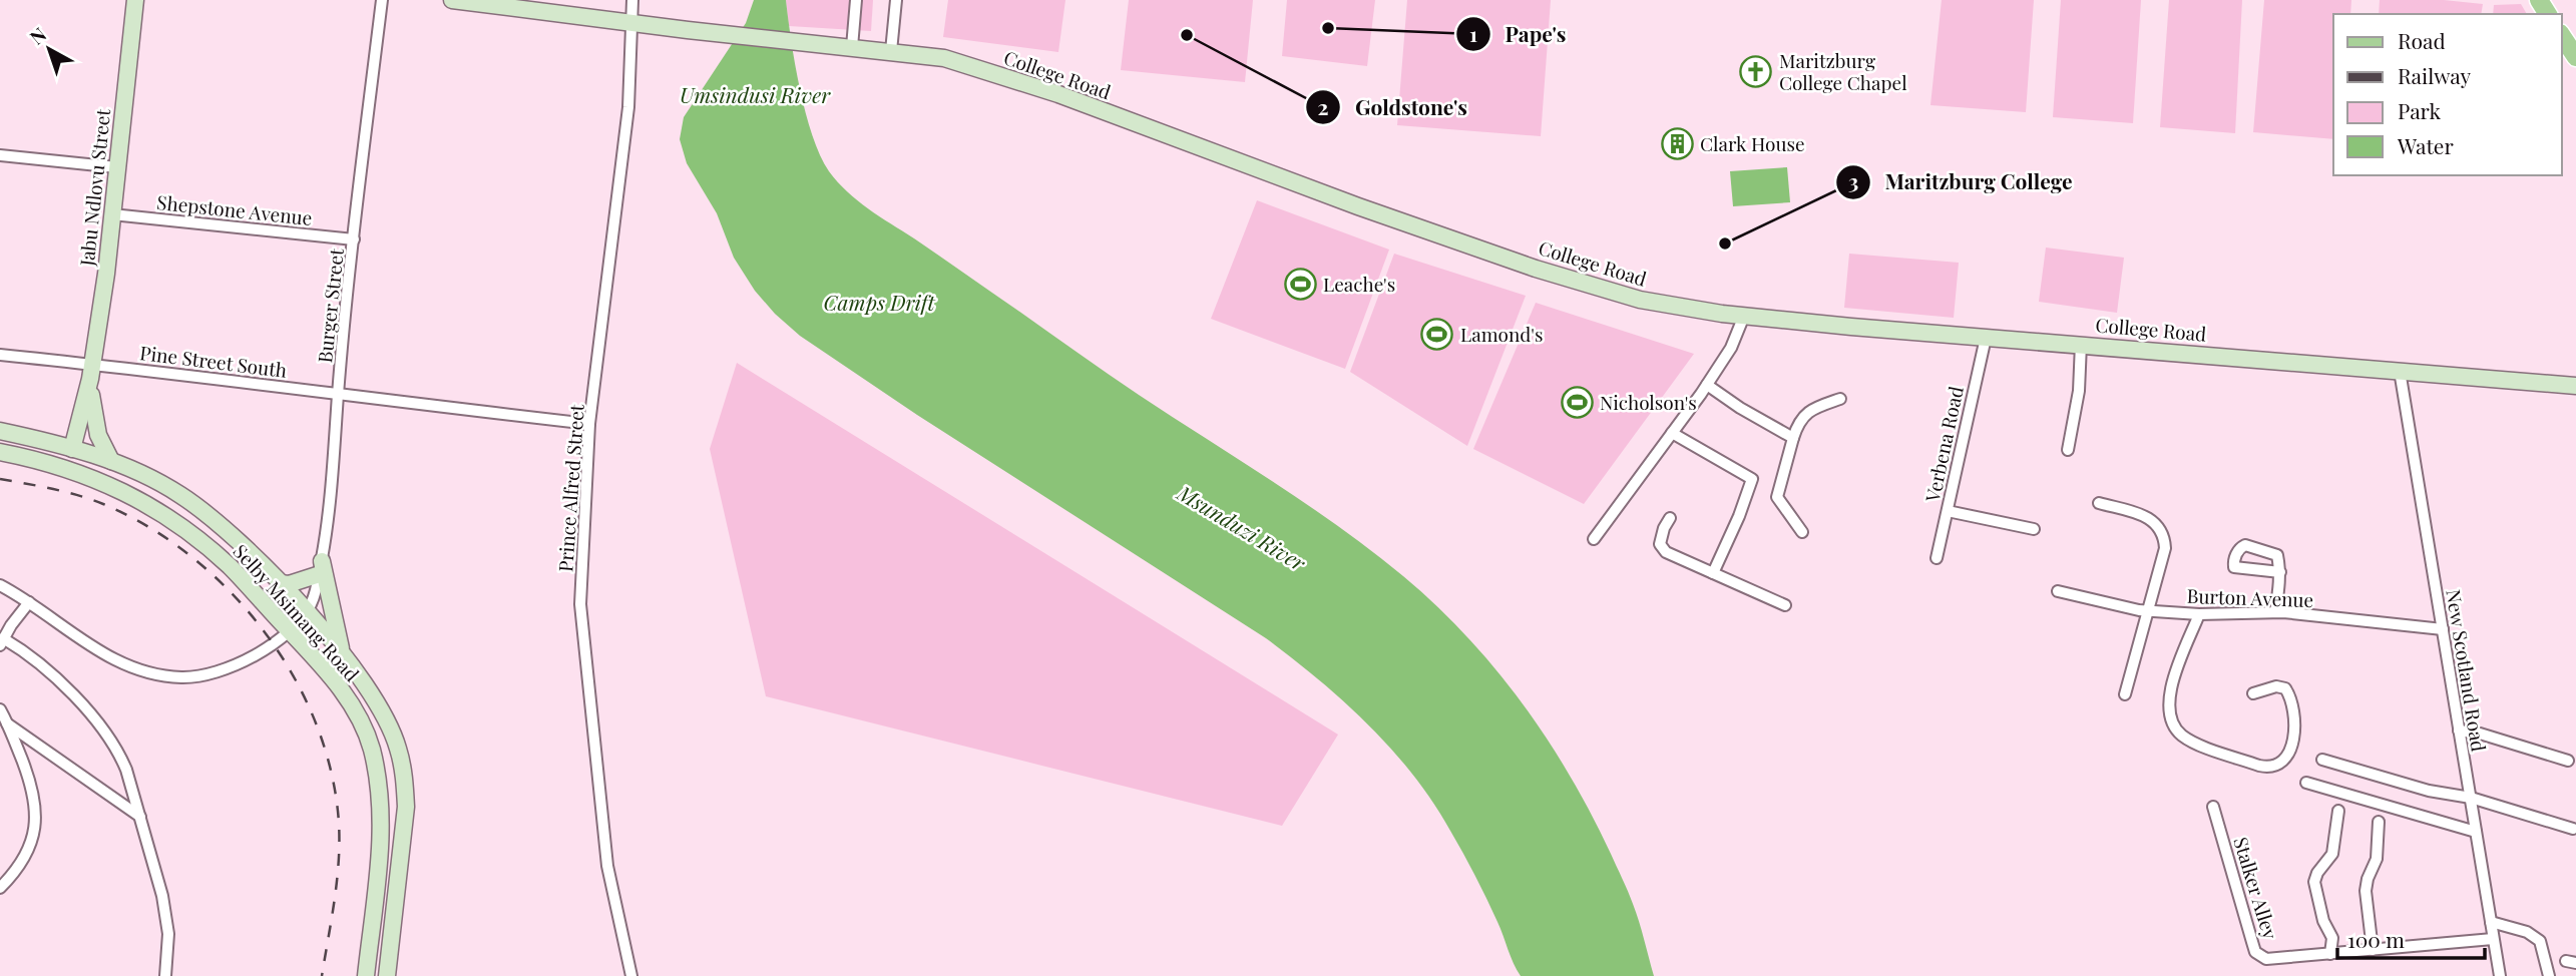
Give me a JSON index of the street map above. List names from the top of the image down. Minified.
{"streets":{"street":["College Road","Jabu Ndlovu Street","Shepstone Avenue","Burger Street","Pine Street South","Verbena Road","Prince Alfred Street","Burton Avenue","Selby Msimang Road","New Scotland Road","Stalker Alley"]},"crossings":[["College Road","Verbena Road"],["College Road","Prince Alfred Street"],["College Road","New Scotland Road"],["Jabu Ndlovu Street","Shepstone Avenue"],["Jabu Ndlovu Street","Pine Street South"],["Jabu Ndlovu Street","Selby Msimang Road"],["Shepstone Avenue","Burger Street"],["Burger Street","Pine Street South"],["Burger Street","Selby Msimang Road"],["Pine Street South","Prince Alfred Street"],["Burton Avenue","New Scotland Road"],["New Scotland Road","Stalker Alley"]],"water":["Umsindusi River","Camps Drift","Msunduzi River"],"places":{"other":["Pape's","Goldstone's","Maritzburg College"],"church":["Maritzburg College Chapel"],"building":["Clark House"],"sports":["Leache's","Lamond's","Nicholson's"]},"legend":["Road","Railway","Park","Water"],"scale_bar":"100 m","north":"top left"}
